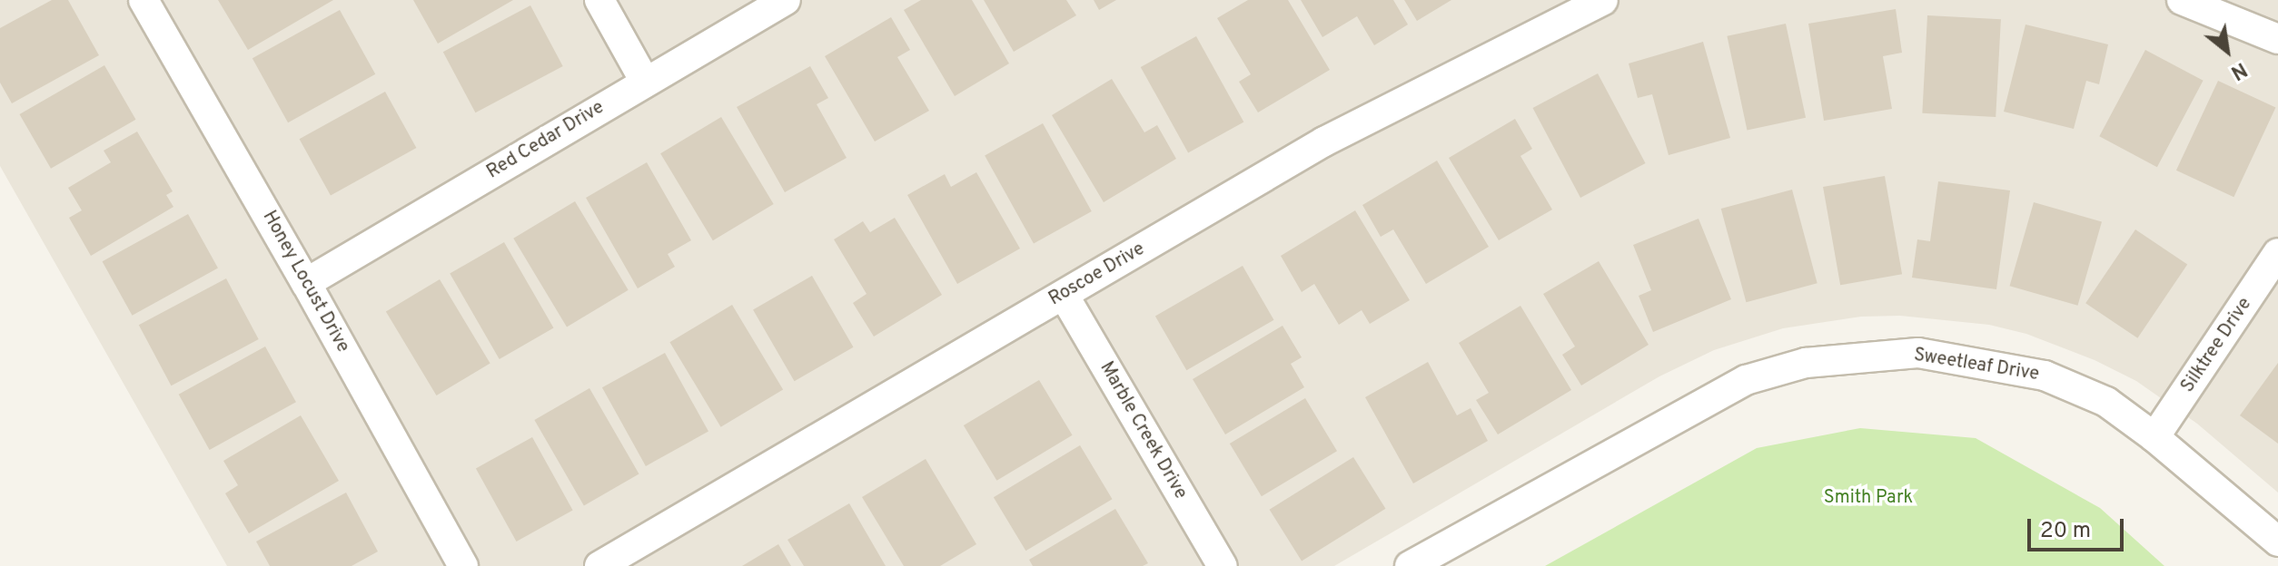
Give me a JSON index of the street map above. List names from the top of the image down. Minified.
{"streets":{"street":["Red Cedar Drive","Roscoe Drive","Honey Locust Drive","Silktree Drive","Sweetleaf Drive","Marble Creek Drive"]},"crossings":[["Red Cedar Drive","Honey Locust Drive"],["Roscoe Drive","Marble Creek Drive"],["Silktree Drive","Sweetleaf Drive"]],"parks":["Smith Park"],"scale_bar":"20 m","north":"bottom right"}
